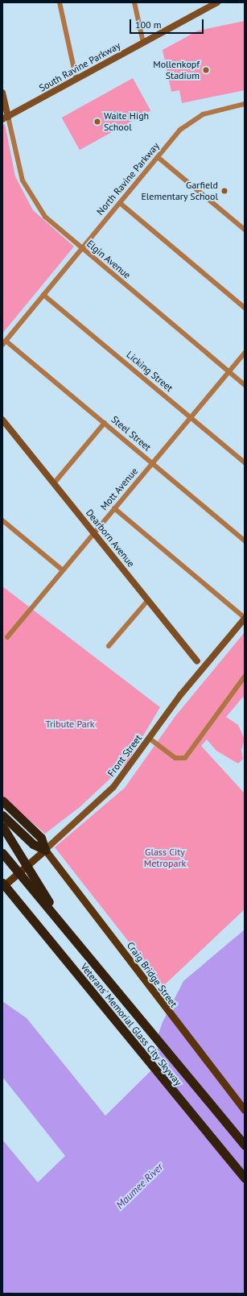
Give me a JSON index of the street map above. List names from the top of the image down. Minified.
{"streets":{"highway":["Veterans' Memorial Glass City Skyway"],"main road":["Front Street","Craig Bridge Street"],"street":["South Ravine Parkway","North Ravine Parkway","Elgin Avenue","Licking Street","Steel Street","Mott Avenue","Dearborn Avenue"]},"crossings":[["South Ravine Parkway","Elgin Avenue"],["North Ravine Parkway","Elgin Avenue"],["North Ravine Parkway","Licking Street"],["North Ravine Parkway","Steel Street"],["Elgin Avenue","Mott Avenue"],["Licking Street","Mott Avenue"],["Steel Street","Mott Avenue"],["Mott Avenue","Dearborn Avenue"],["Dearborn Avenue","Front Street"],["Front Street","Craig Bridge Street"]],"water":["Maumee River"],"parks":["Tribute Park","Glass City Metropark"],"places":["Mollenkopf Stadium","Waite High School","Garfield Elementary School"],"scale_bar":"100 m"}
